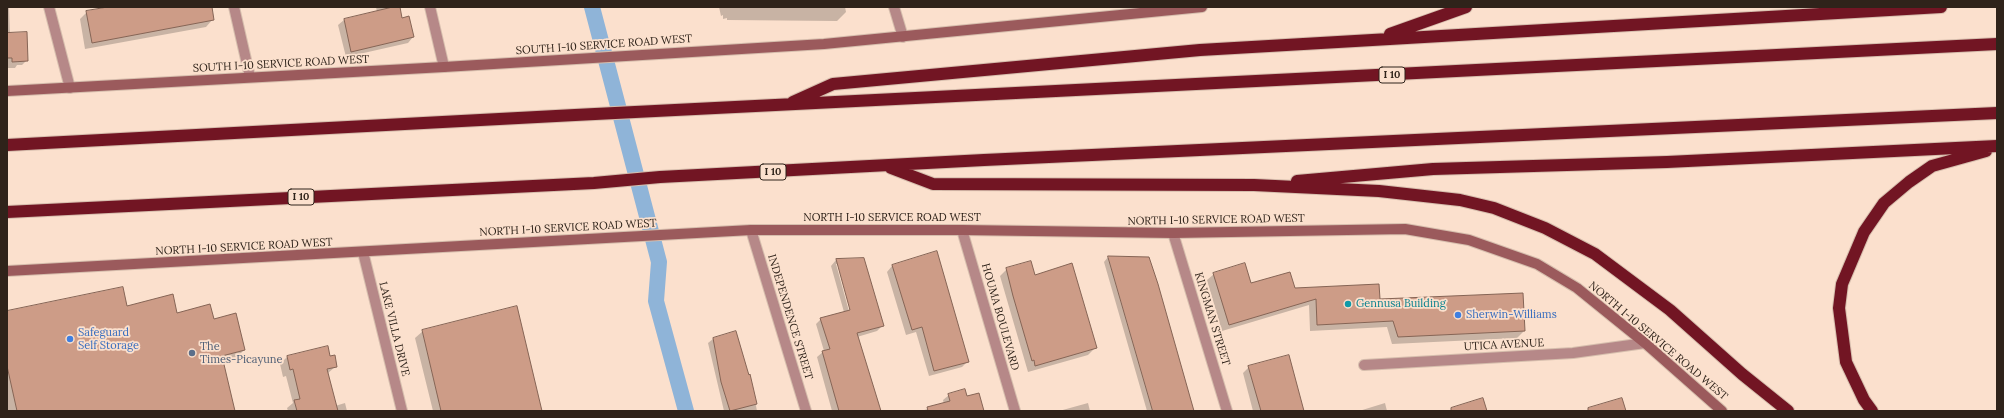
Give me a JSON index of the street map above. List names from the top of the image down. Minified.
{"streets":{"highway":["I 10"],"street":["SOUTH I-10 SERVICE ROAD WEST","NORTH I-10 SERVICE ROAD WEST","INDEPENDENCE STREET","HOUMA BOULEVARD","KINGMAN STREET","LAKE VILLA DRIVE","UTICA AVENUE"]},"crossings":[["NORTH I-10 SERVICE ROAD WEST","INDEPENDENCE STREET"],["NORTH I-10 SERVICE ROAD WEST","HOUMA BOULEVARD"],["NORTH I-10 SERVICE ROAD WEST","KINGMAN STREET"],["NORTH I-10 SERVICE ROAD WEST","LAKE VILLA DRIVE"],["NORTH I-10 SERVICE ROAD WEST","UTICA AVENUE"]],"places":["Gennusa Building","Sherwin-Williams","Safeguard Self Storage","The Times-Picayune"]}
